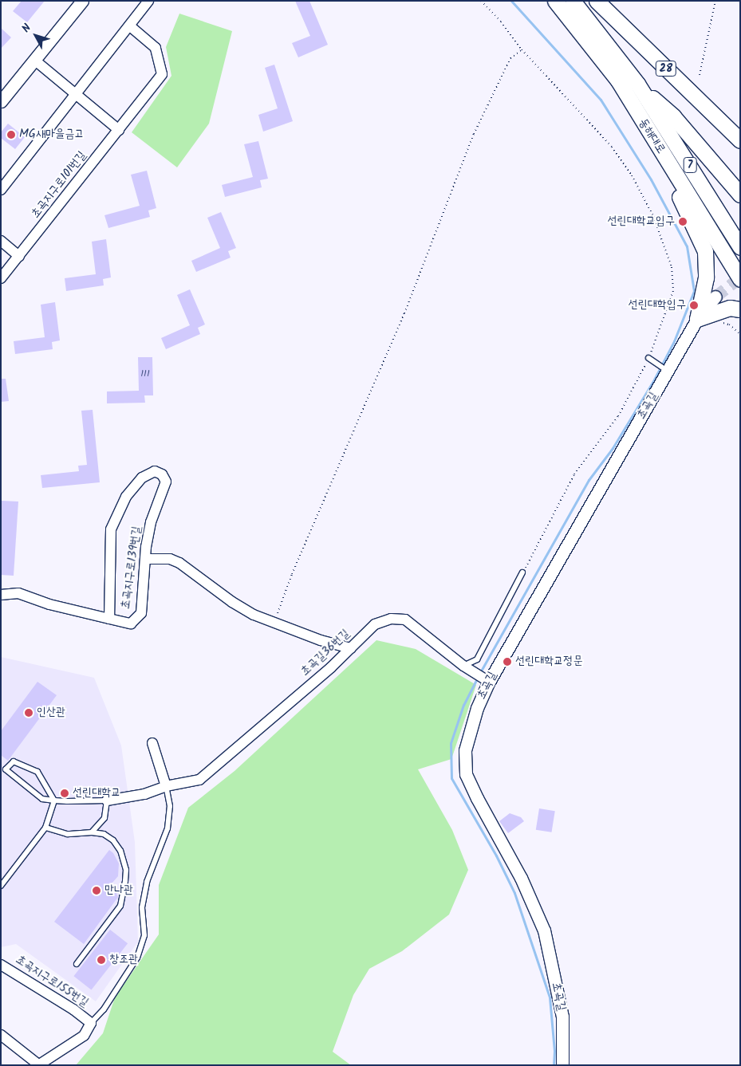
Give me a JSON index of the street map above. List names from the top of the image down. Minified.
{"streets":{"main road":["28","동해대로","7"],"street":["초곡지구로101번길","초곡길","초곡지구로139번길","초곡길36번길","초곡지구로155번길"]},"crossings":[["초곡길","초곡길36번길"]],"places":["MG새마을금고","선린대학교입구","선린대학입구","선린대학교정문","인산관","선린대학교","만나관","창조관"],"house_numbers":["111"],"north":"top left"}
